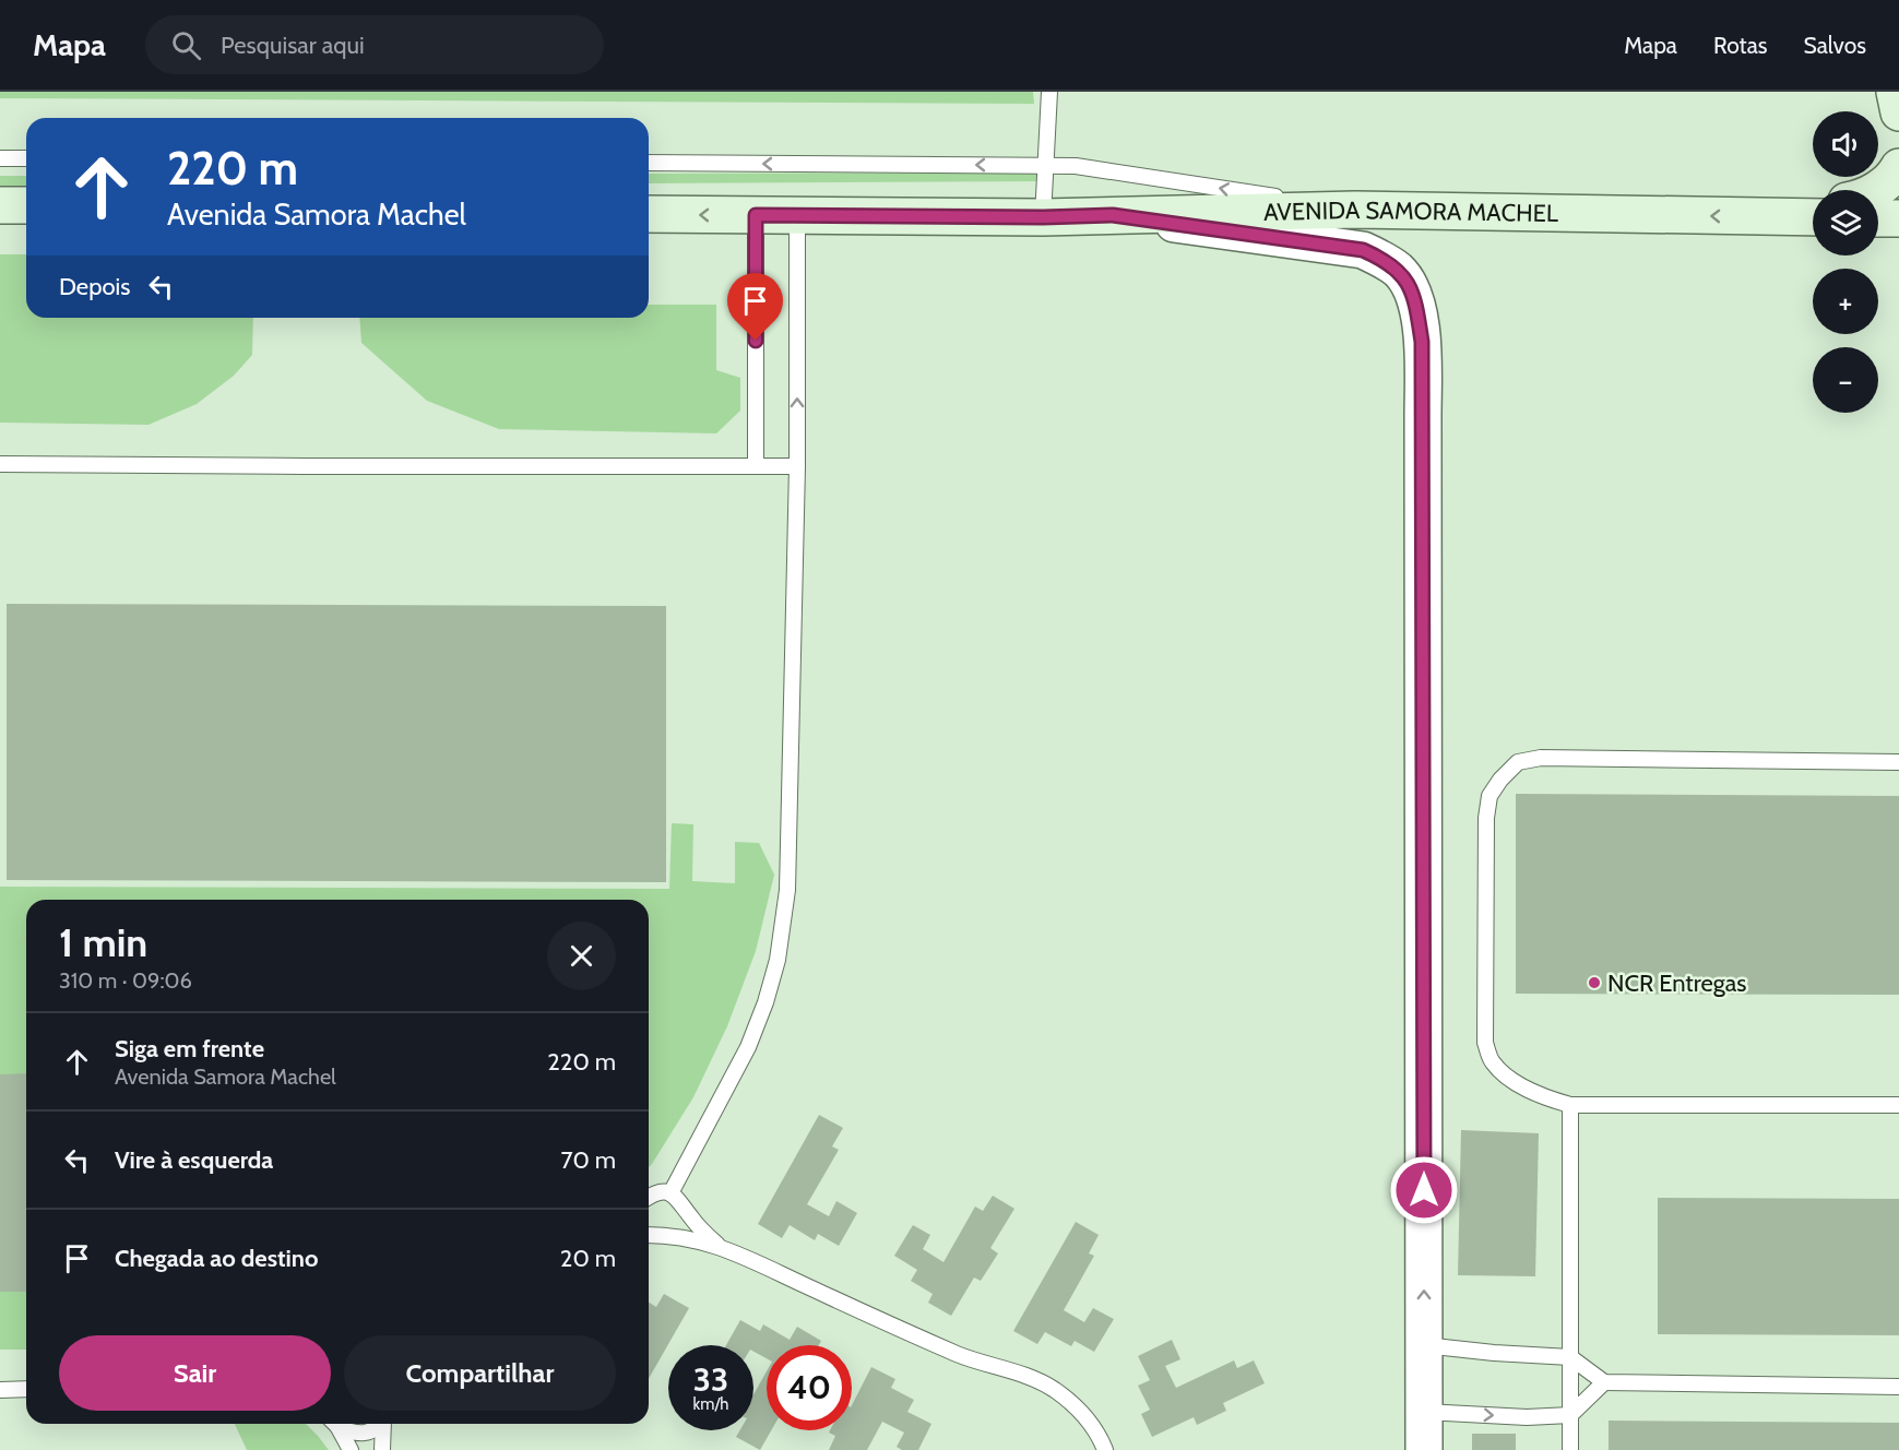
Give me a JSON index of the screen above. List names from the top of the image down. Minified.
{"streets":{"main road":["AVENIDA SAMORA MACHEL"]},"one_way":["AVENIDA SAMORA MACHEL"],"places":["NCR Entregas"],"page":{"header":"Mapa","search":"Pesquisar aqui","nav":["Mapa","Rotas","Salvos"],"map_buttons":["+","−"],"turn":["220 m","Avenida Samora Machel"],"then":"Depois","heading":["1 min","310 m · 09:06"],"list":[{"name":"Siga em frente","note":"Avenida Samora Machel","value":"220 m"},{"name":"Vire à esquerda","value":"70 m"},{"name":"Chegada ao destino","value":"20 m"}],"buttons":["Sair","Compartilhar"],"speed":"33 km/h","limit":"40"}}
